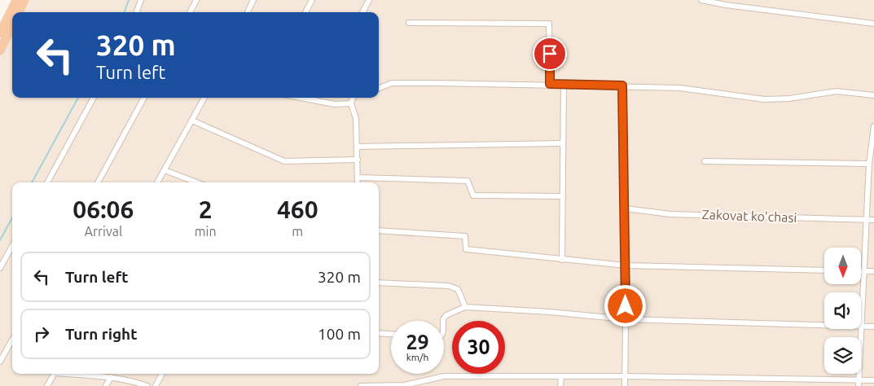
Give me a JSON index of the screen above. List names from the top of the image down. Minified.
{"streets":{"street":["Zakovat ko'chasi"]},"north":"bottom","page":{"turn":["320 m","Turn left"],"eta":["06:06","Arrival","2","min","460","m"],"list":[{"name":"Turn left","value":"320 m"},{"name":"Turn right","value":"100 m"}],"speed":"29 km/h","limit":"30"}}
